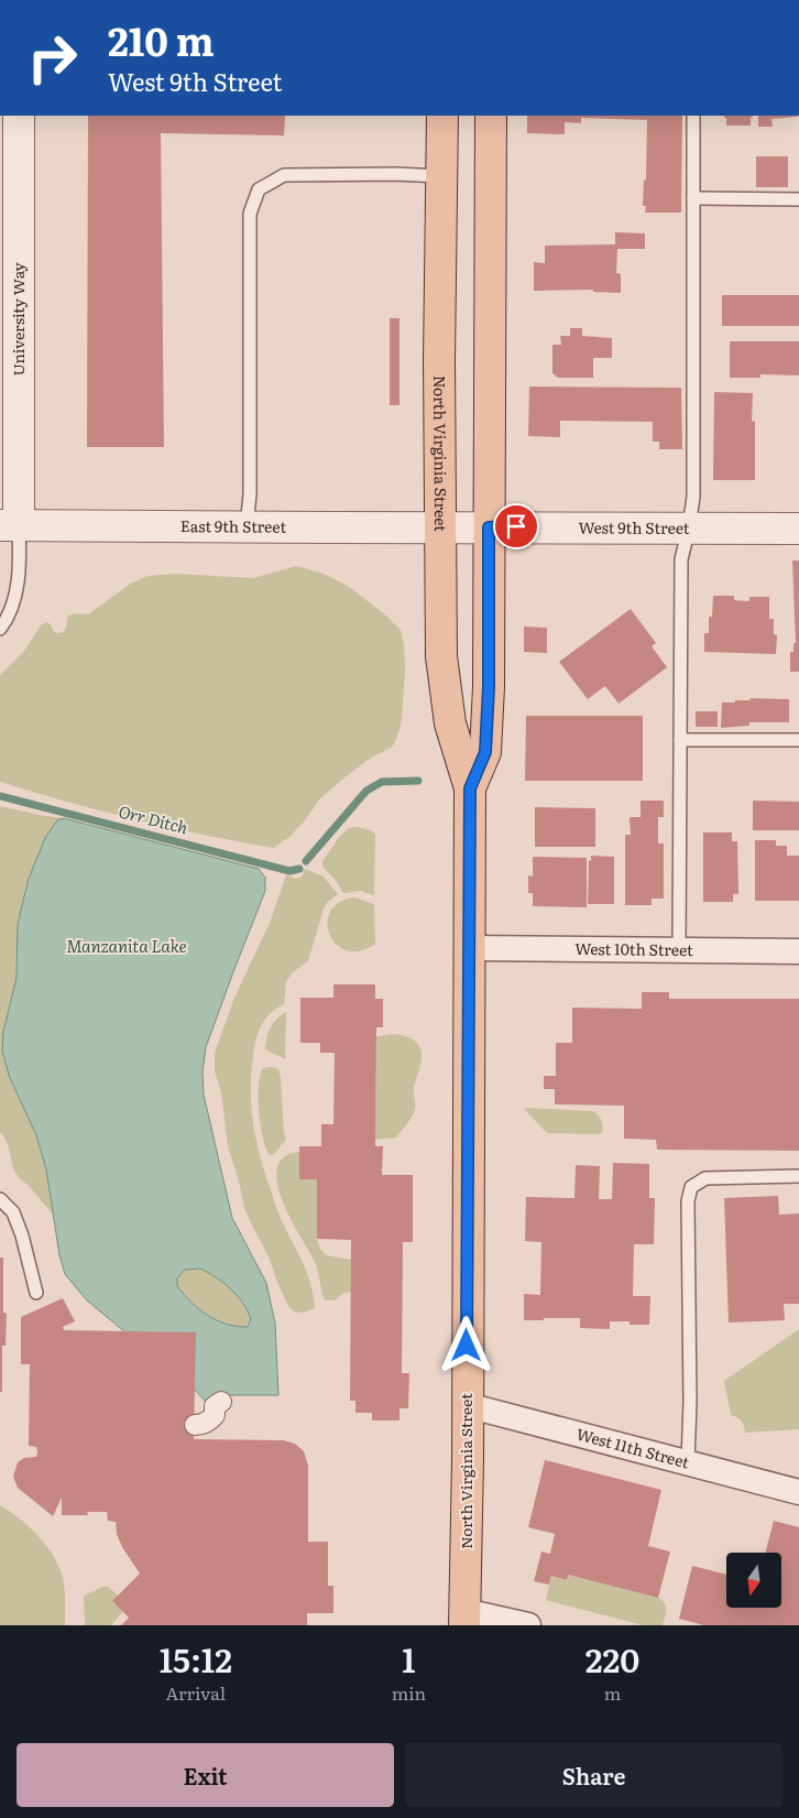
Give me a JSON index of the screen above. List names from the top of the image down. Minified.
{"streets":{"main road":["North Virginia Street"],"street":["University Way","East 9th Street","West 9th Street","West 10th Street","West 11th Street"]},"crossings":[["University Way","East 9th Street"],["North Virginia Street","East 9th Street"],["North Virginia Street","West 9th Street"],["North Virginia Street","West 10th Street"],["North Virginia Street","West 11th Street"],["East 9th Street","West 9th Street"]],"water":["Orr Ditch","Manzanita Lake"],"north":"bottom","page":{"turn":["210 m","West 9th Street"],"eta":["15:12","Arrival","1","min","220","m"],"buttons":["Exit","Share"]}}
